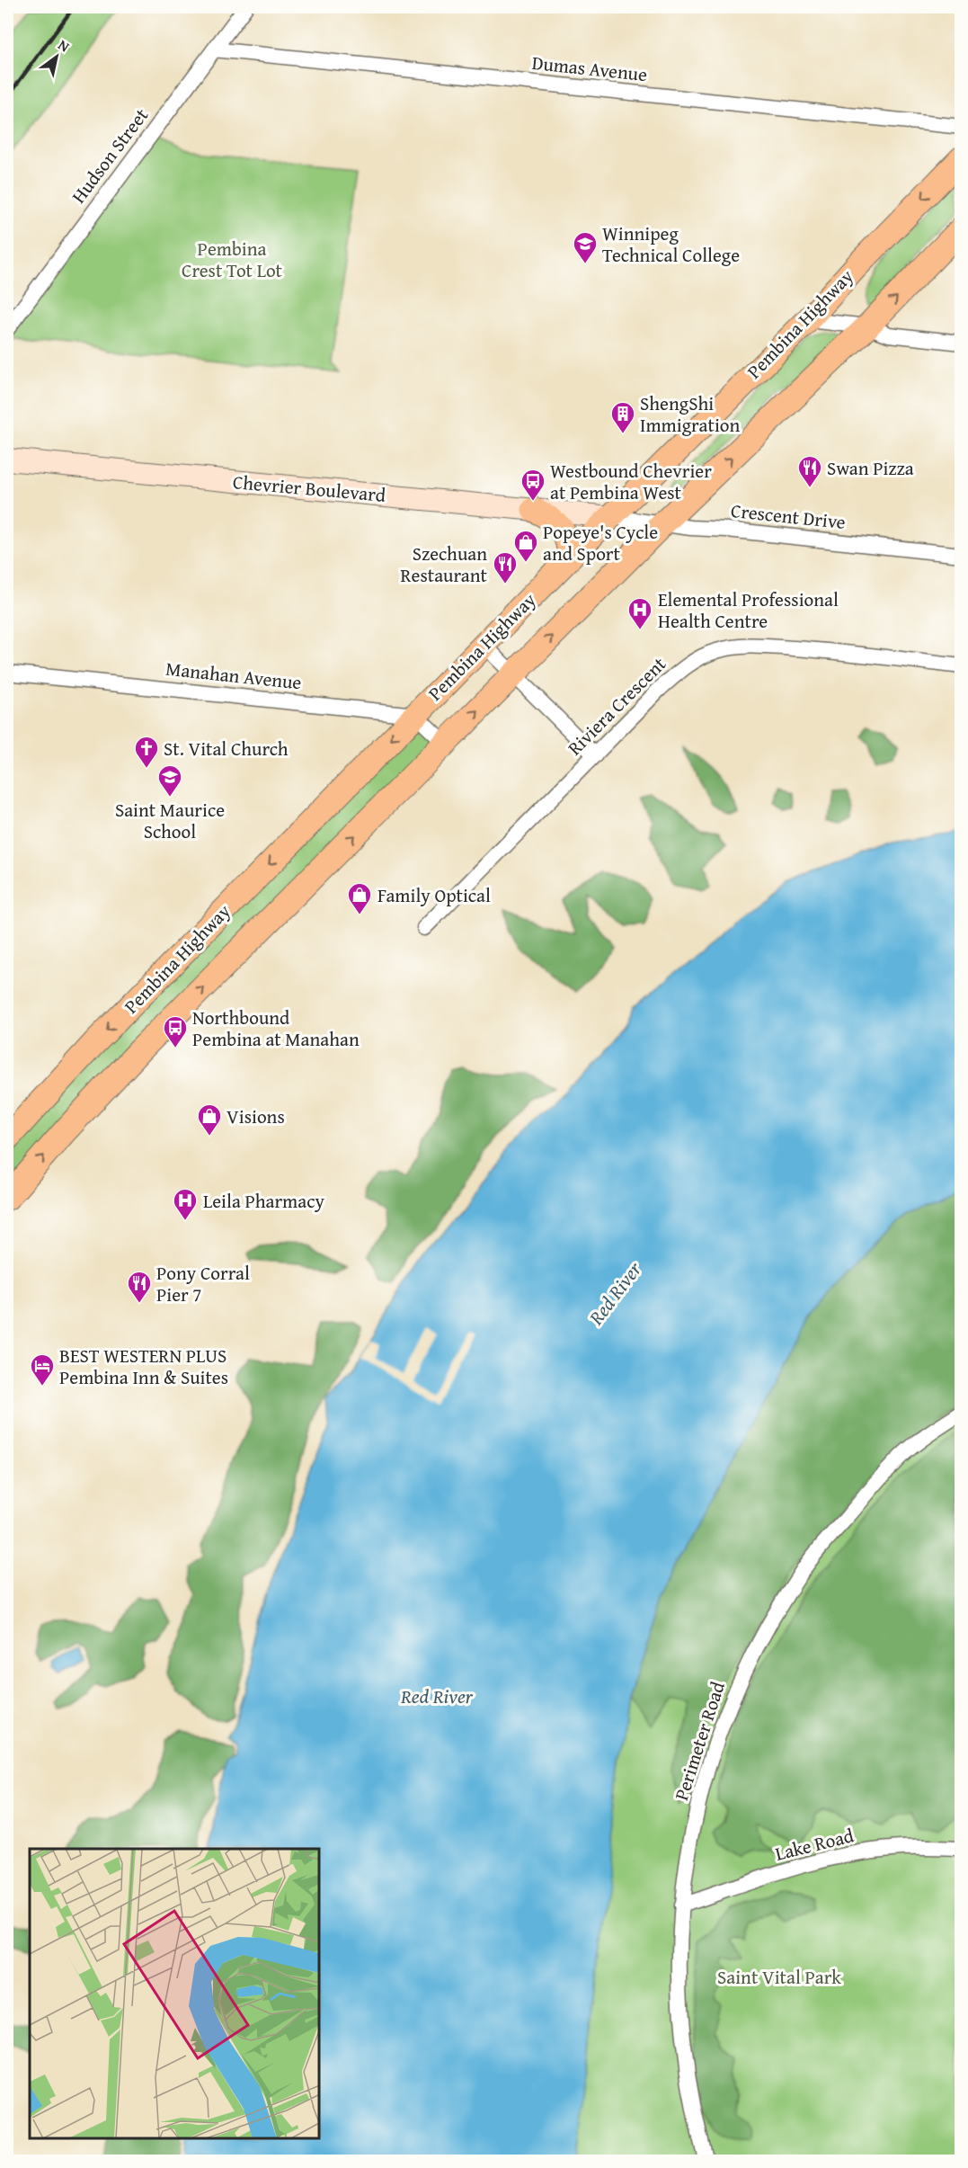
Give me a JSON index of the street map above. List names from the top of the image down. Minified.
{"streets":{"main road":["Pembina Highway"],"street":["Dumas Avenue","Hudson Street","Chevrier Boulevard","Crescent Drive","Manahan Avenue","Riviera Crescent","Perimeter Road","Lake Road"]},"crossings":[["Dumas Avenue","Hudson Street"],["Pembina Highway","Chevrier Boulevard"],["Pembina Highway","Crescent Drive"],["Pembina Highway","Manahan Avenue"],["Chevrier Boulevard","Crescent Drive"],["Perimeter Road","Lake Road"]],"water":["Red River"],"parks":["Pembina Crest Tot Lot","Saint Vital Park"],"places":{"school or university":["Winnipeg Technical College","Saint Maurice School"],"building":["ShengShi Immigration"],"restaurant":["Swan Pizza","Szechuan Restaurant","Pony Corral Pier 7"],"bus stop":["Westbound Chevrier at Pembina West","Northbound Pembina at Manahan"],"shop":["Popeye's Cycle and Sport","Family Optical","Visions"],"hospital":["Elemental Professional Health Centre","Leila Pharmacy"],"church":["St. Vital Church"],"hotel":["BEST WESTERN PLUS Pembina Inn & Suites"]},"north":"top right"}
